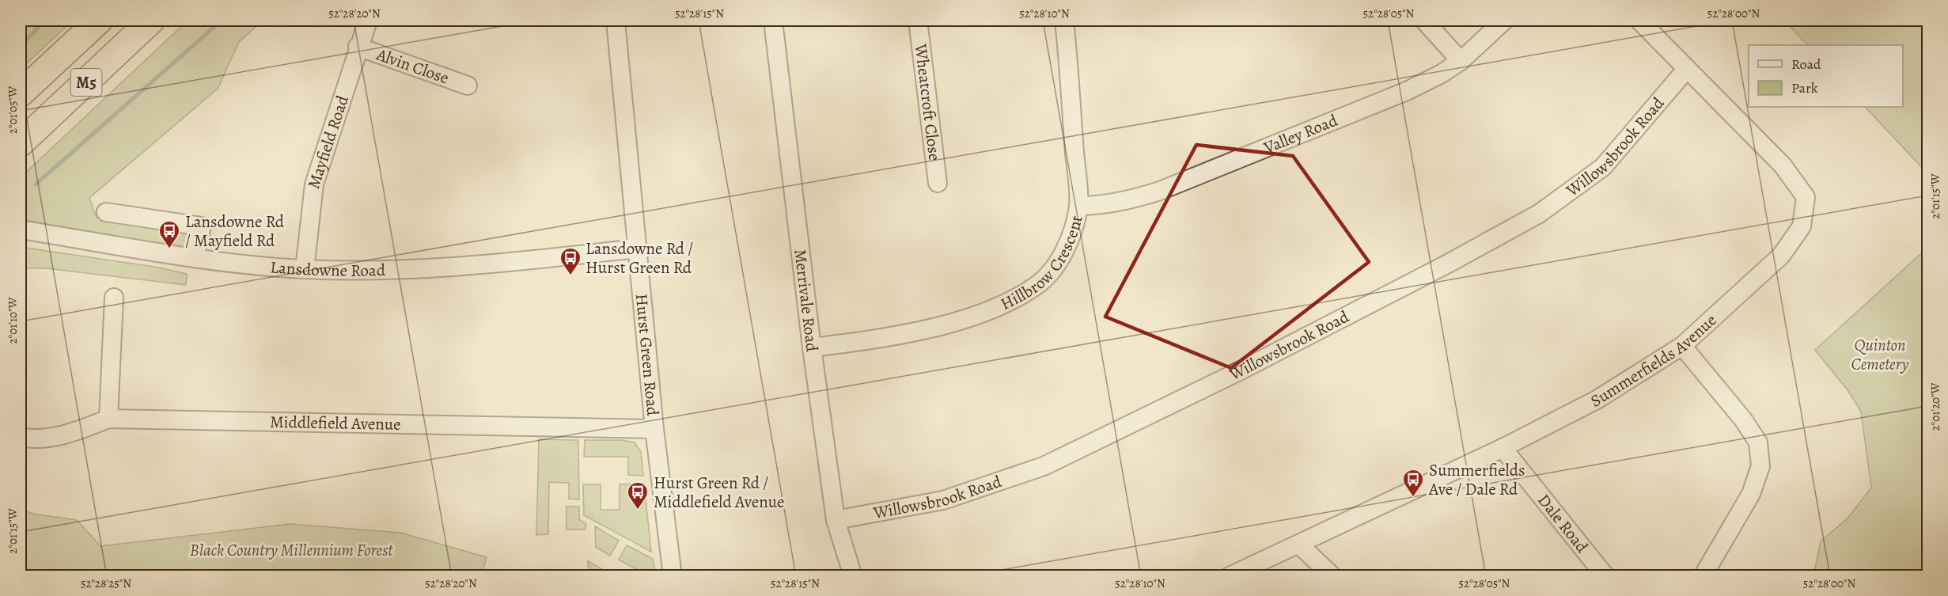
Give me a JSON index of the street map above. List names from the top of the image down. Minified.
{"streets":{"highway":["M5"],"street":["Alvin Close","Wheatcroft Close","Valley Road","Mayfield Road","Willowsbrook Road","Hillbrow Crescent","Lansdowne Road","Merrivale Road","Hurst Green Road","Summerfields Avenue","Middlefield Avenue","Dale Road"]},"crossings":[["Alvin Close","Mayfield Road"],["Valley Road","Hillbrow Crescent"],["Mayfield Road","Lansdowne Road"],["Willowsbrook Road","Merrivale Road"],["Willowsbrook Road","Summerfields Avenue"],["Hillbrow Crescent","Merrivale Road"],["Lansdowne Road","Hurst Green Road"],["Hurst Green Road","Middlefield Avenue"],["Summerfields Avenue","Dale Road"]],"parks":["Quinton Cemetery","Black Country Millennium Forest"],"places":{"bus stop":["Lansdowne Rd / Mayfield Rd","Lansdowne Rd / Hurst Green Rd","Summerfields Ave / Dale Rd","Hurst Green Rd / Middlefield Avenue"]},"legend":["Road","Park"],"coordinates":["52°28'20\"N","52°28'15\"N","52°28'10\"N","52°28'05\"N","52°28'00\"N","2°01'05\"W","2°01'15\"W","2°01'10\"W","2°01'20\"W","52°28'25\"N"]}
